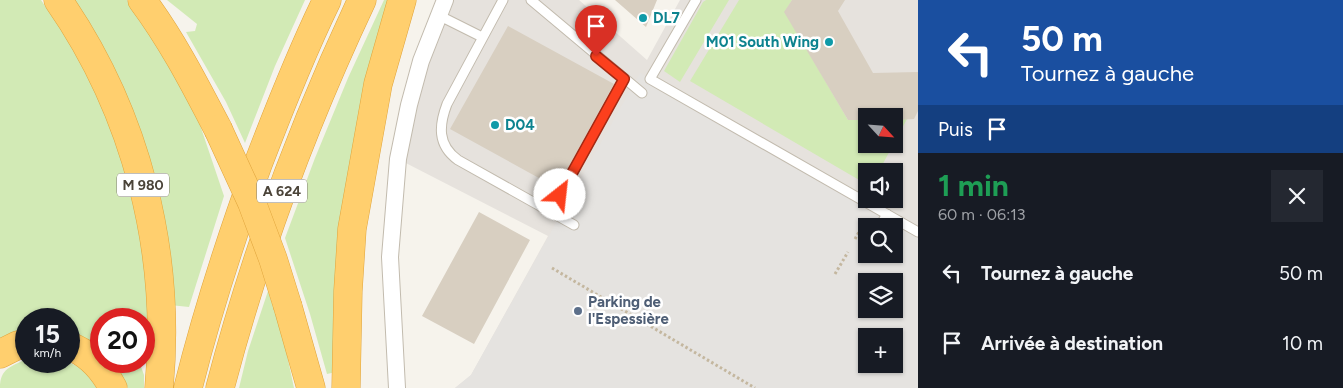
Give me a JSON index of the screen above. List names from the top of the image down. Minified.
{"streets":{"highway":["M 980","A 624"]},"places":["DL7","M01 South Wing","D04","Parking de l'Espessière"],"north":"bottom right","page":{"turn":["50 m","Tournez à gauche"],"then":"Puis","map_buttons":"+","heading":["1 min","60 m · 06:13"],"list":[{"name":"Tournez à gauche","value":"50 m"},{"name":"Arrivée à destination","value":"10 m"}],"speed":"15 km/h","limit":"20"}}
